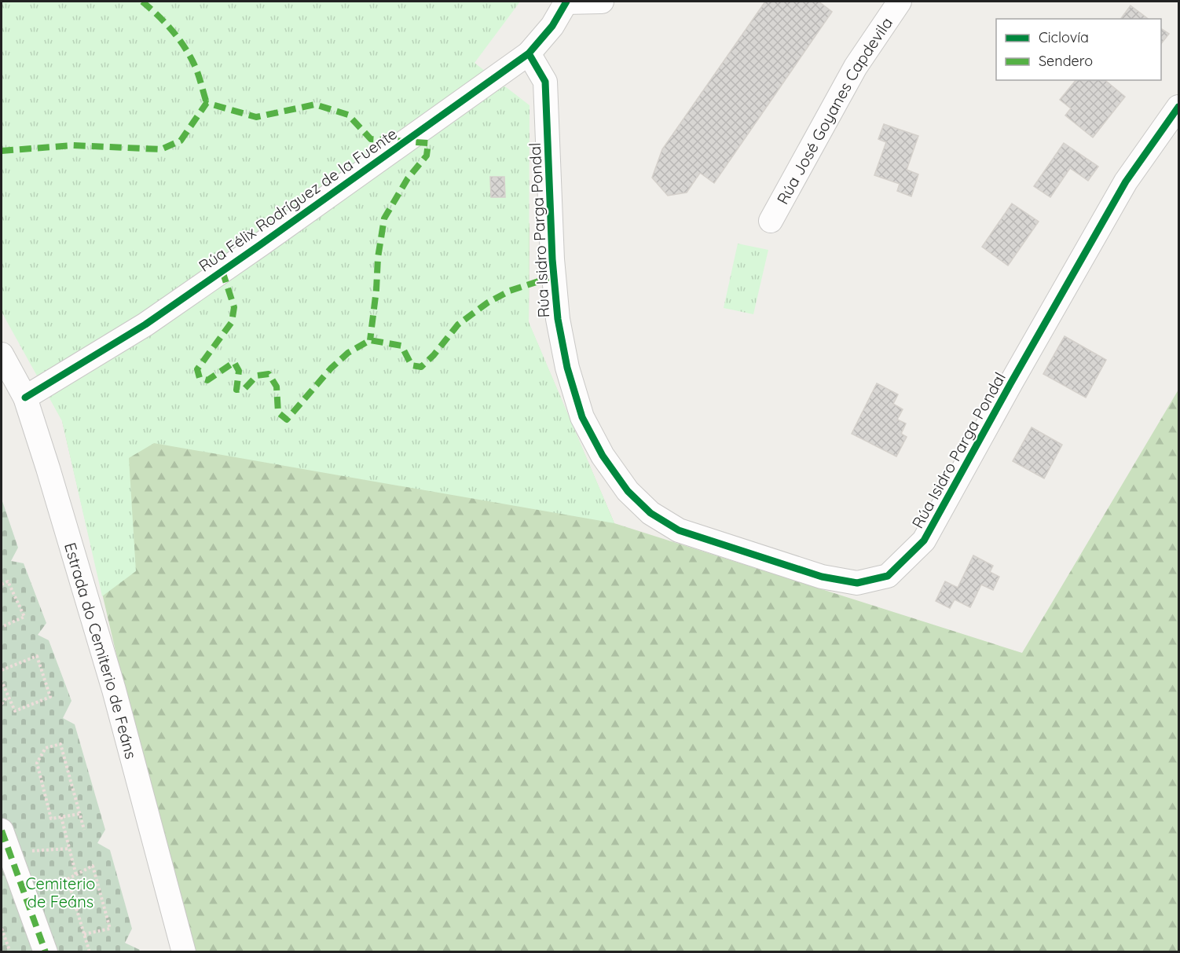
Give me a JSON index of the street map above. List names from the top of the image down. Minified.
{"streets":{"street":["Rúa José Goyanes Capdevila","Rúa Félix Rodríguez de la Fuente","Rúa Isidro Parga Pondal","Estrada do Cemiterio de Feáns"]},"crossings":[["Rúa Félix Rodríguez de la Fuente","Rúa Isidro Parga Pondal"],["Rúa Félix Rodríguez de la Fuente","Estrada do Cemiterio de Feáns"]],"parks":["Cemiterio de Feáns"],"legend":["Ciclovía","Sendero"]}
